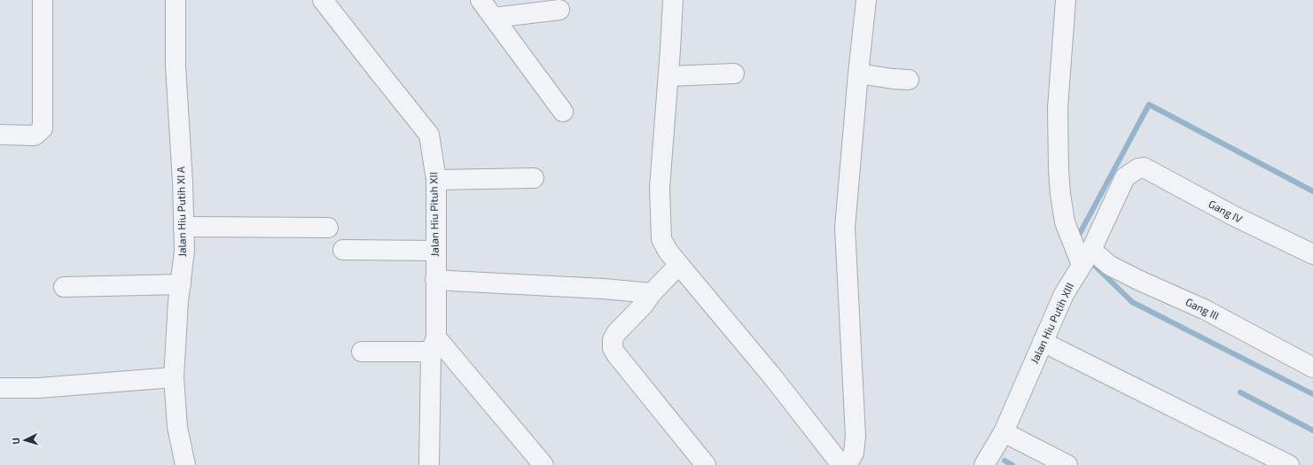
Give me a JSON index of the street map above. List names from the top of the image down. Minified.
{"streets":{"street":["Jalan Hiu Putih XI A","Gang IV","Jalan Hiu Pituh XII","Gang III","Jalan Hiu Putih XIII"]},"crossings":[["Gang IV","Jalan Hiu Putih XIII"],["Gang III","Jalan Hiu Putih XIII"]],"north":"left"}
